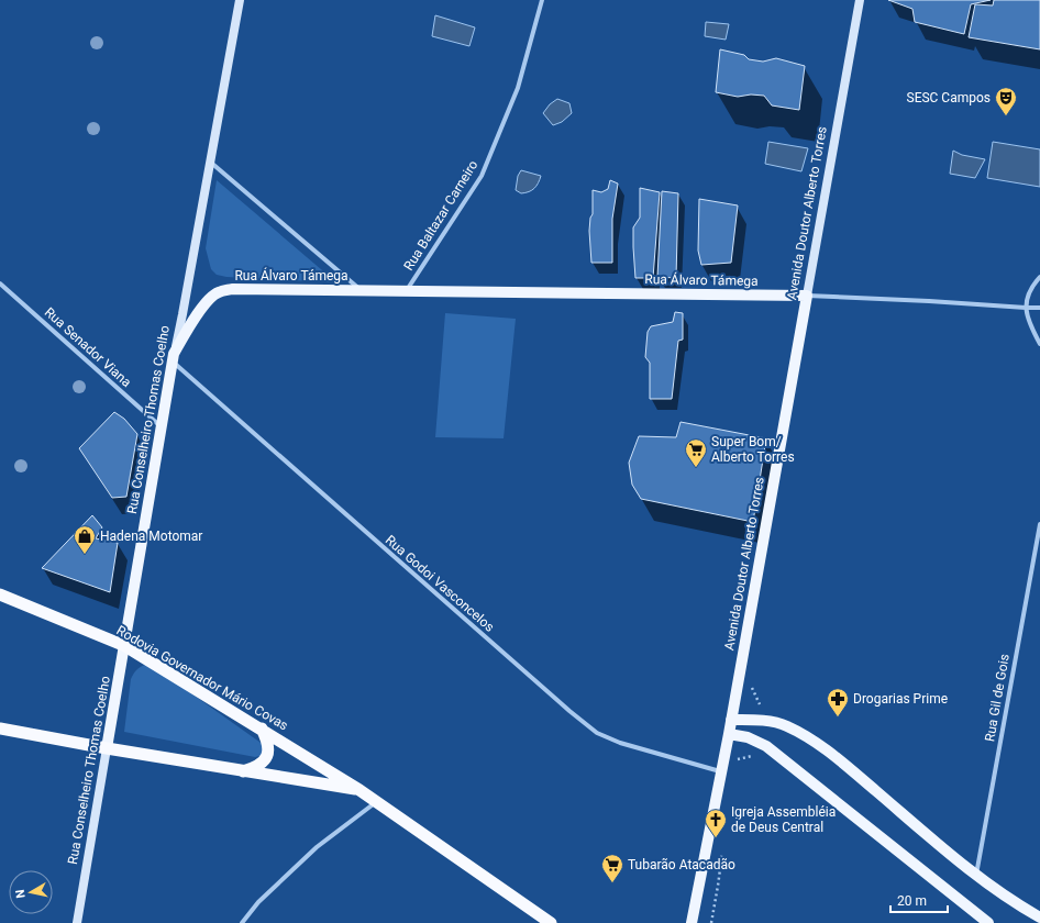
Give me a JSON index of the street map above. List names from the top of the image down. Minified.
{"streets":{"highway":["Rodovia Governador Mário Covas"],"main road":["Avenida Doutor Alberto Torres","Rua Álvaro Támega","Rua Conselheiro Thomas Coelho"],"street":["Rua Baltazar Carneiro","Rua Senador Viana","Rua Godoi Vasconcelos","Rua Gil de Gois"]},"crossings":[["Avenida Doutor Alberto Torres","Rua Álvaro Támega"],["Avenida Doutor Alberto Torres","Rua Godoi Vasconcelos"],["Rua Baltazar Carneiro","Rua Álvaro Támega"],["Rua Álvaro Támega","Rua Conselheiro Thomas Coelho"],["Rua Álvaro Támega","Rua Godoi Vasconcelos"],["Rua Senador Viana","Rua Conselheiro Thomas Coelho"],["Rua Conselheiro Thomas Coelho","Rua Godoi Vasconcelos"],["Rua Conselheiro Thomas Coelho","Rodovia Governador Mário Covas"]],"places":{"theatre":["SESC Campos"],"supermarket":["Super Bom/ Alberto Torres","Tubarão Atacadão"],"shop":["Hadena Motomar"],"pharmacy":["Drogarias Prime"],"church":["Igreja Assembléia de Deus Central"]},"scale_bar":"20 m","north":"left"}
